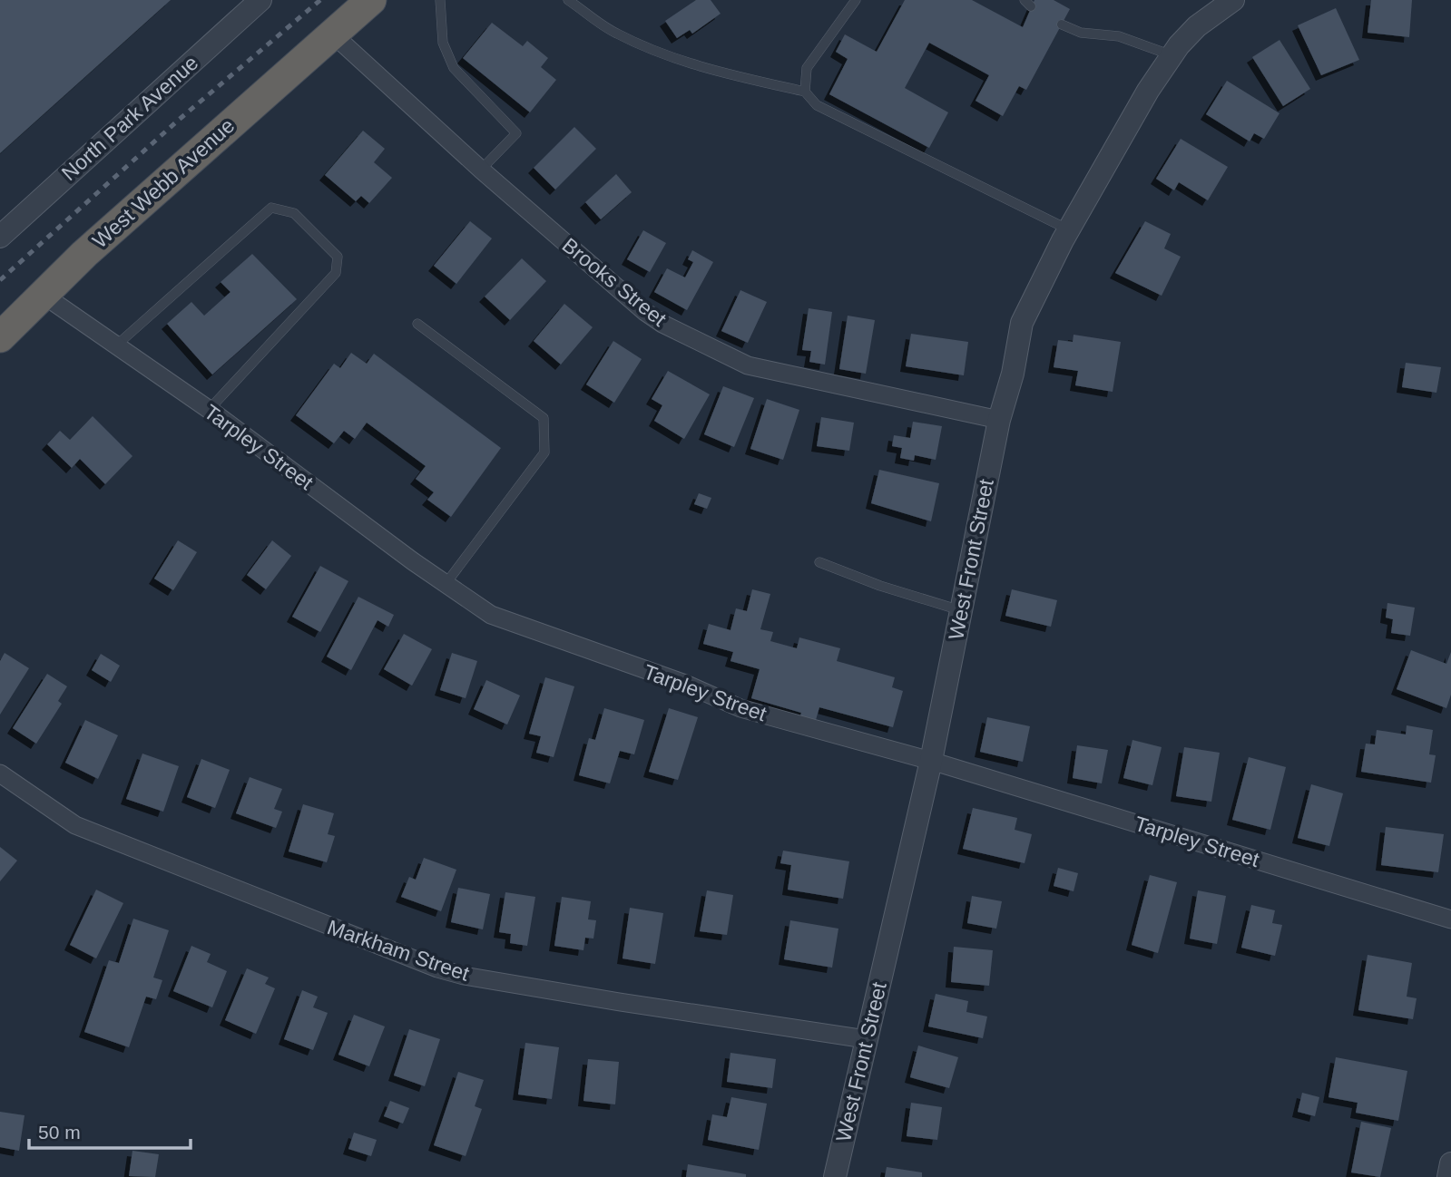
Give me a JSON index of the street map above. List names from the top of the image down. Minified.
{"streets":{"highway":["West Webb Avenue"],"street":["North Park Avenue","Brooks Street","Tarpley Street","West Front Street","Markham Street"]},"crossings":[["West Webb Avenue","Brooks Street"],["West Webb Avenue","Tarpley Street"],["Brooks Street","West Front Street"],["Tarpley Street","West Front Street"],["West Front Street","Markham Street"]],"scale_bar":"50 m"}
